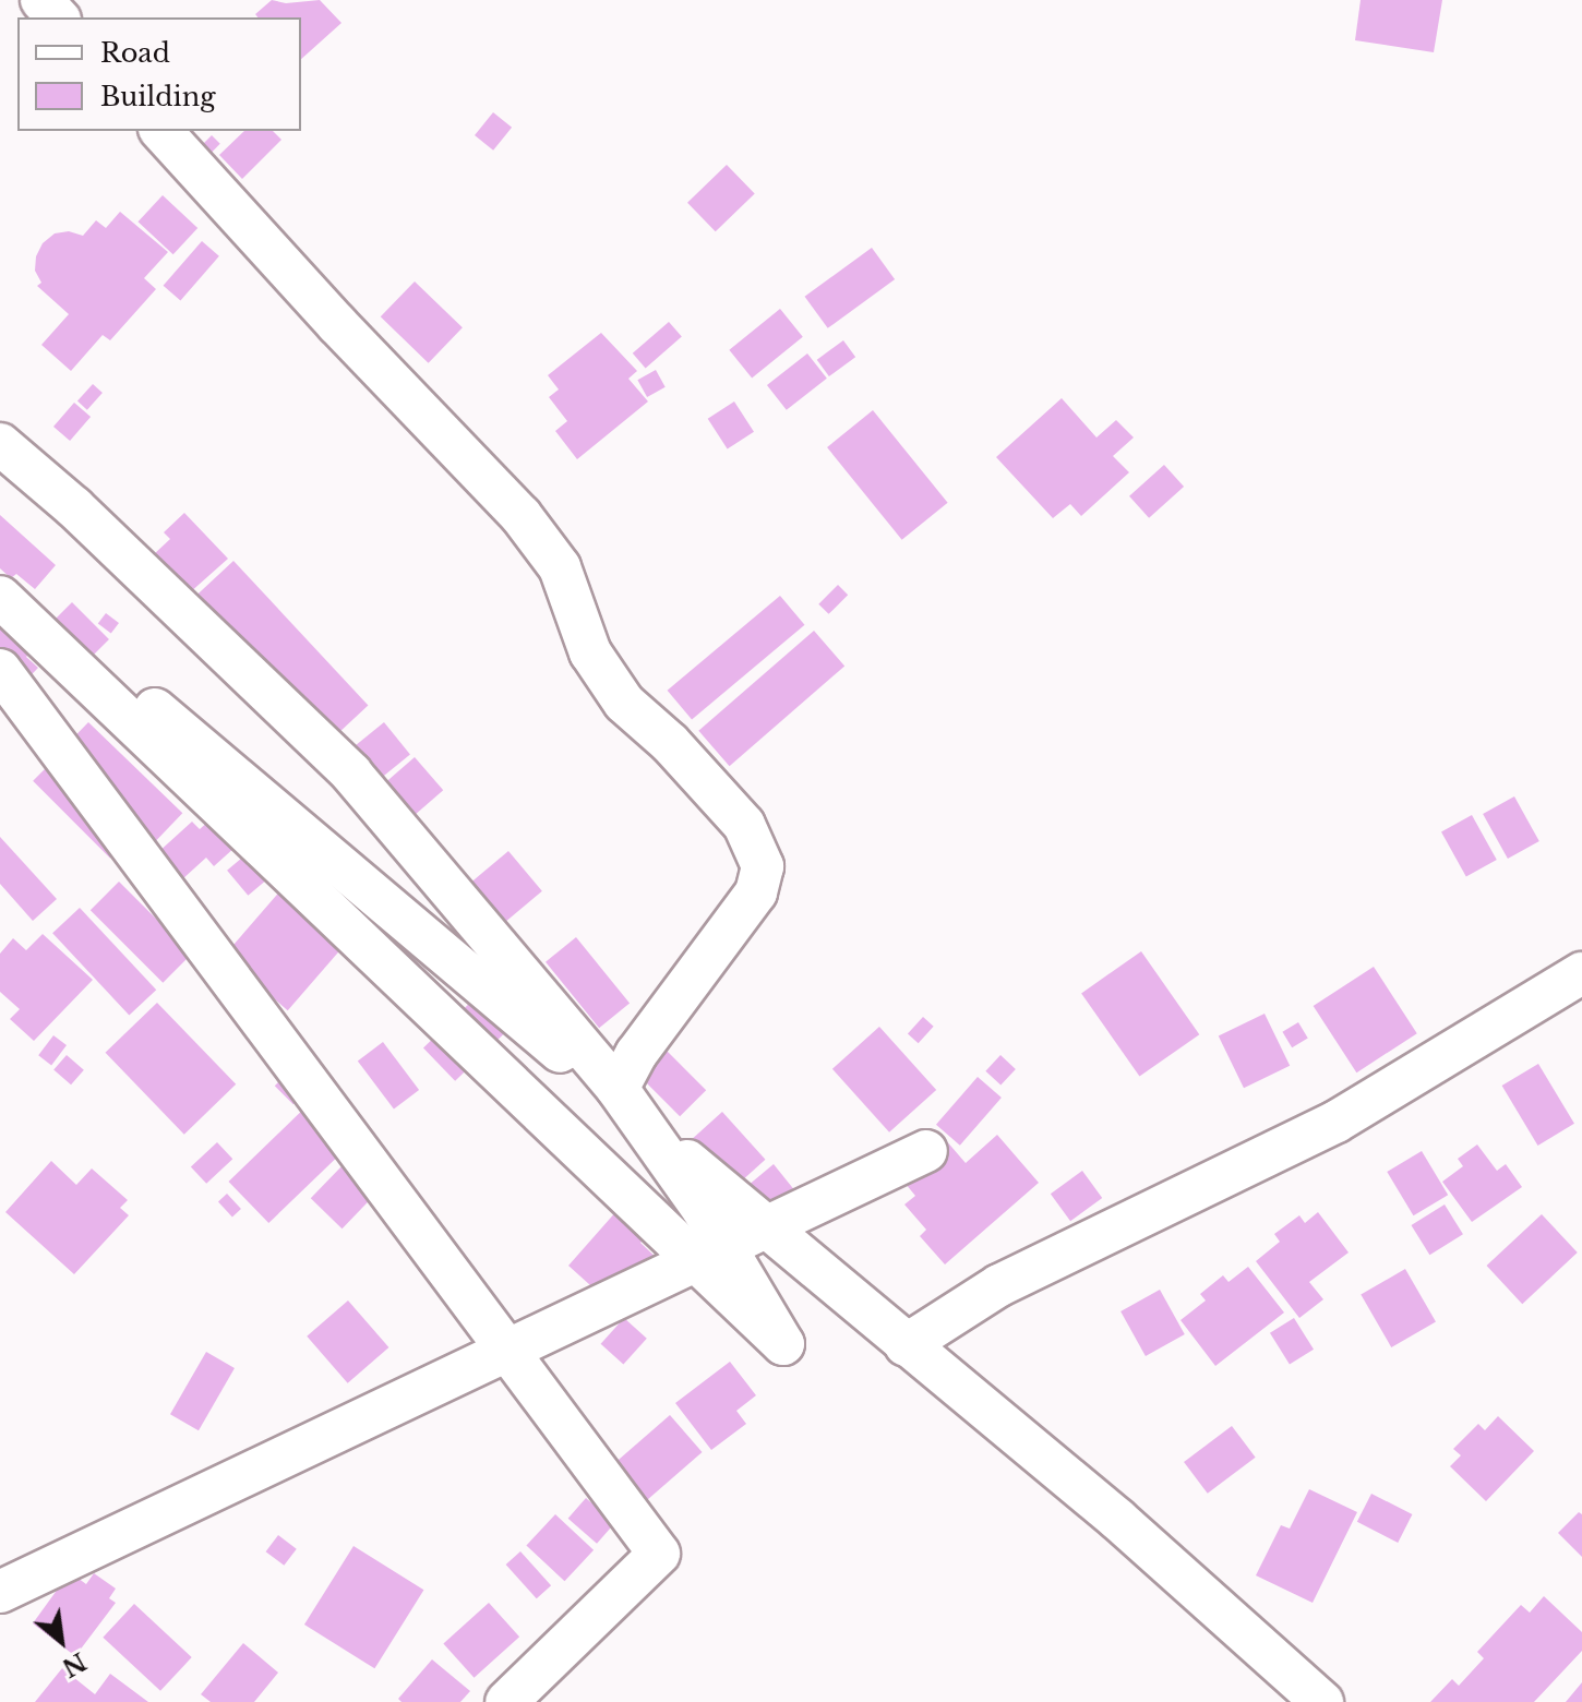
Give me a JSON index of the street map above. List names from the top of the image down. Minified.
{"legend":["Road","Building"],"north":"bottom right"}
